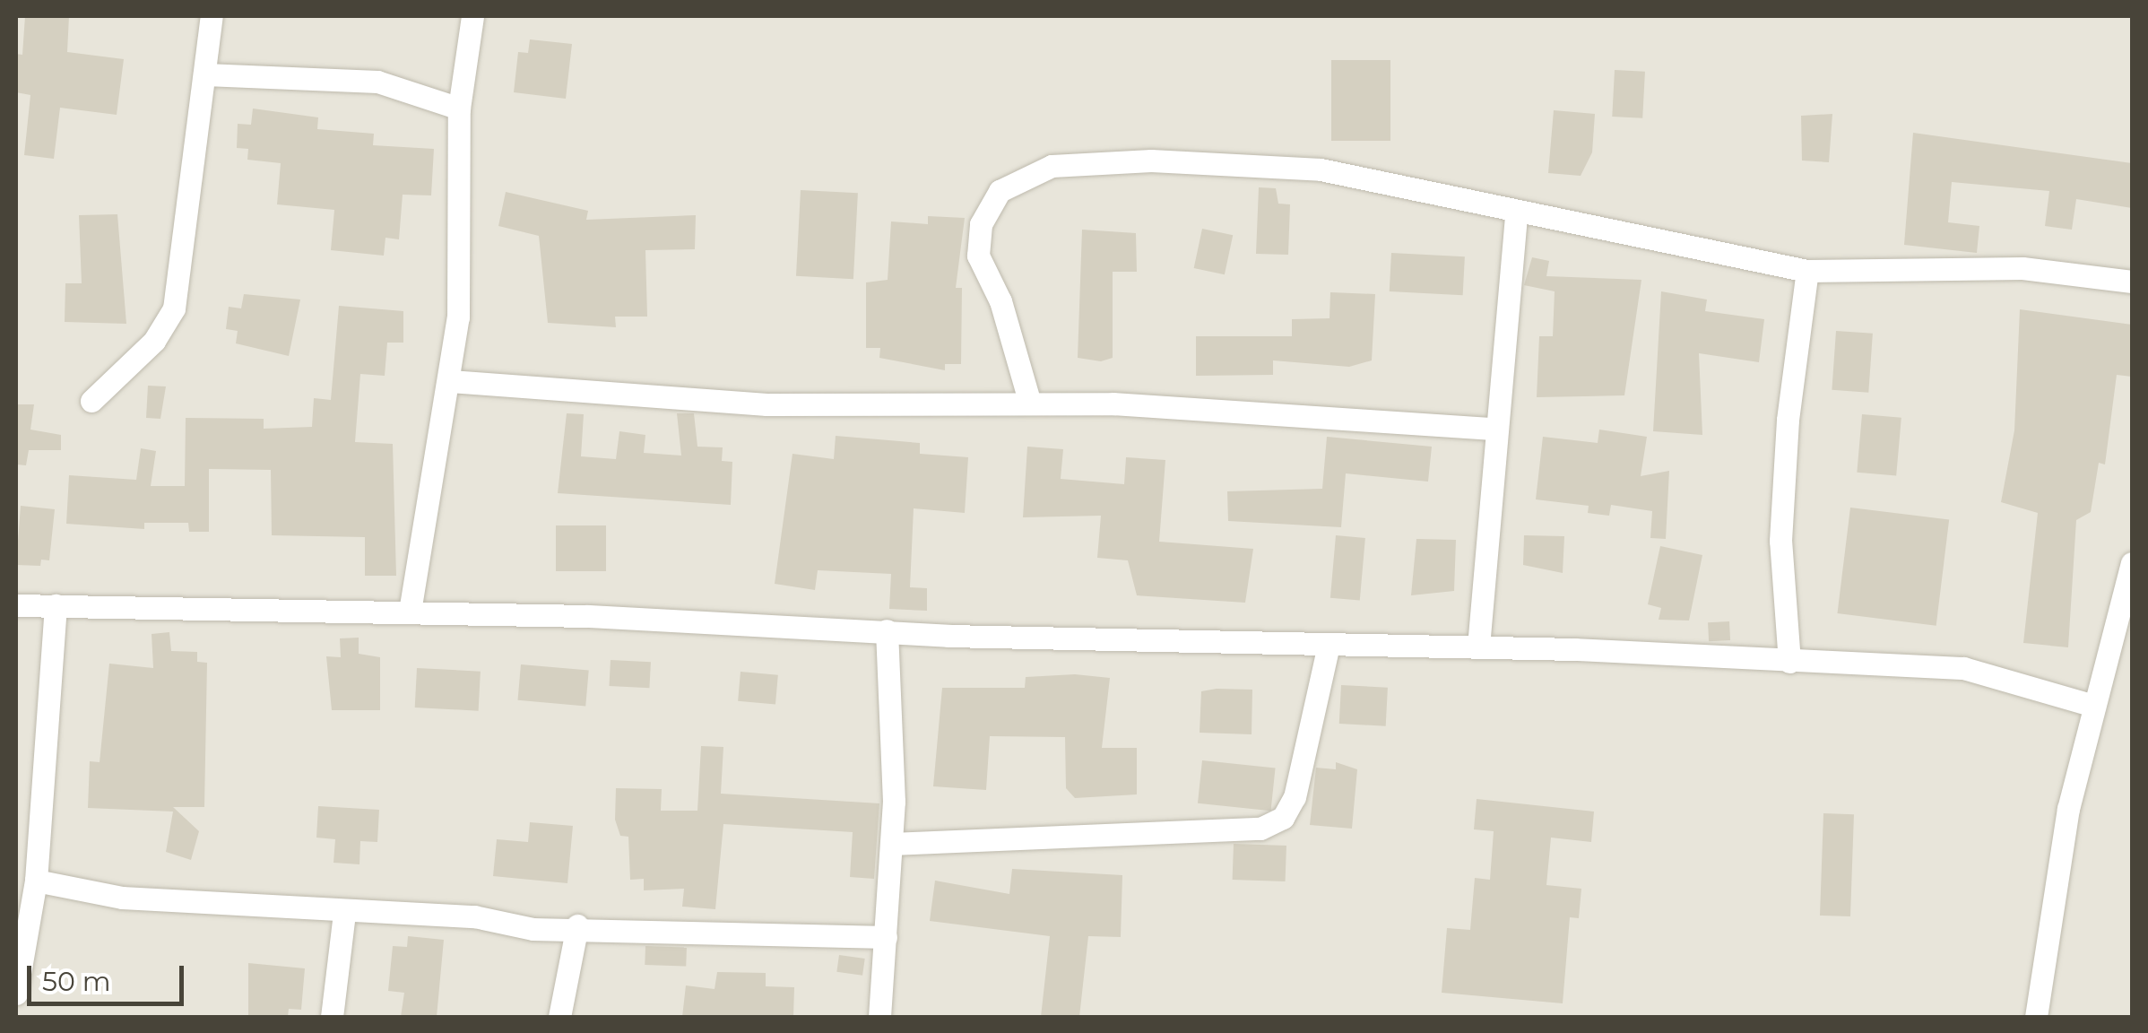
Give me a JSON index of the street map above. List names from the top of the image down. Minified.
{"scale_bar":"50 m"}
